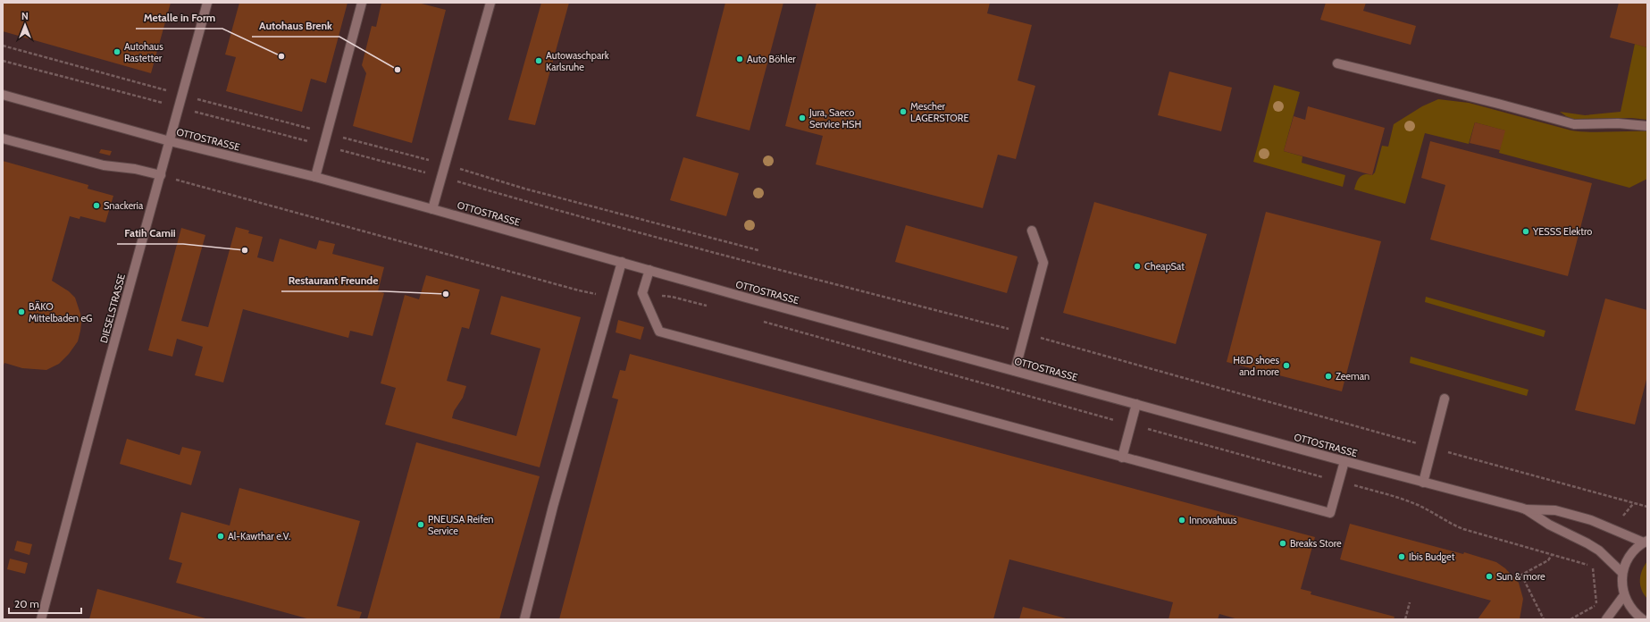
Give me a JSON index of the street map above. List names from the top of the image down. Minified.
{"streets":{"main road":["OTTOSTRASSE","DIESELSTRASSE"]},"crossings":[["OTTOSTRASSE","DIESELSTRASSE"]],"places":["Autohaus Rastetter","Metalle in Form","Auto Böhler","Autowaschpark Karlsruhe","Autohaus Brenk","Mescher LAGERSTORE","Jura, Saeco Service HSH","Snackeria","YESSS Elektro","Fatih Camii","CheapSat","Restaurant Freunde","BÄKO Mittelbaden eG","H&D shoes and more","Zeeman","Innovahuus","PNEUSA Reifen Service","Al-Kawthar e.V.","Breaks Store","Ibis Budget","Sun & more"],"scale_bar":"20 m","north":"top"}
